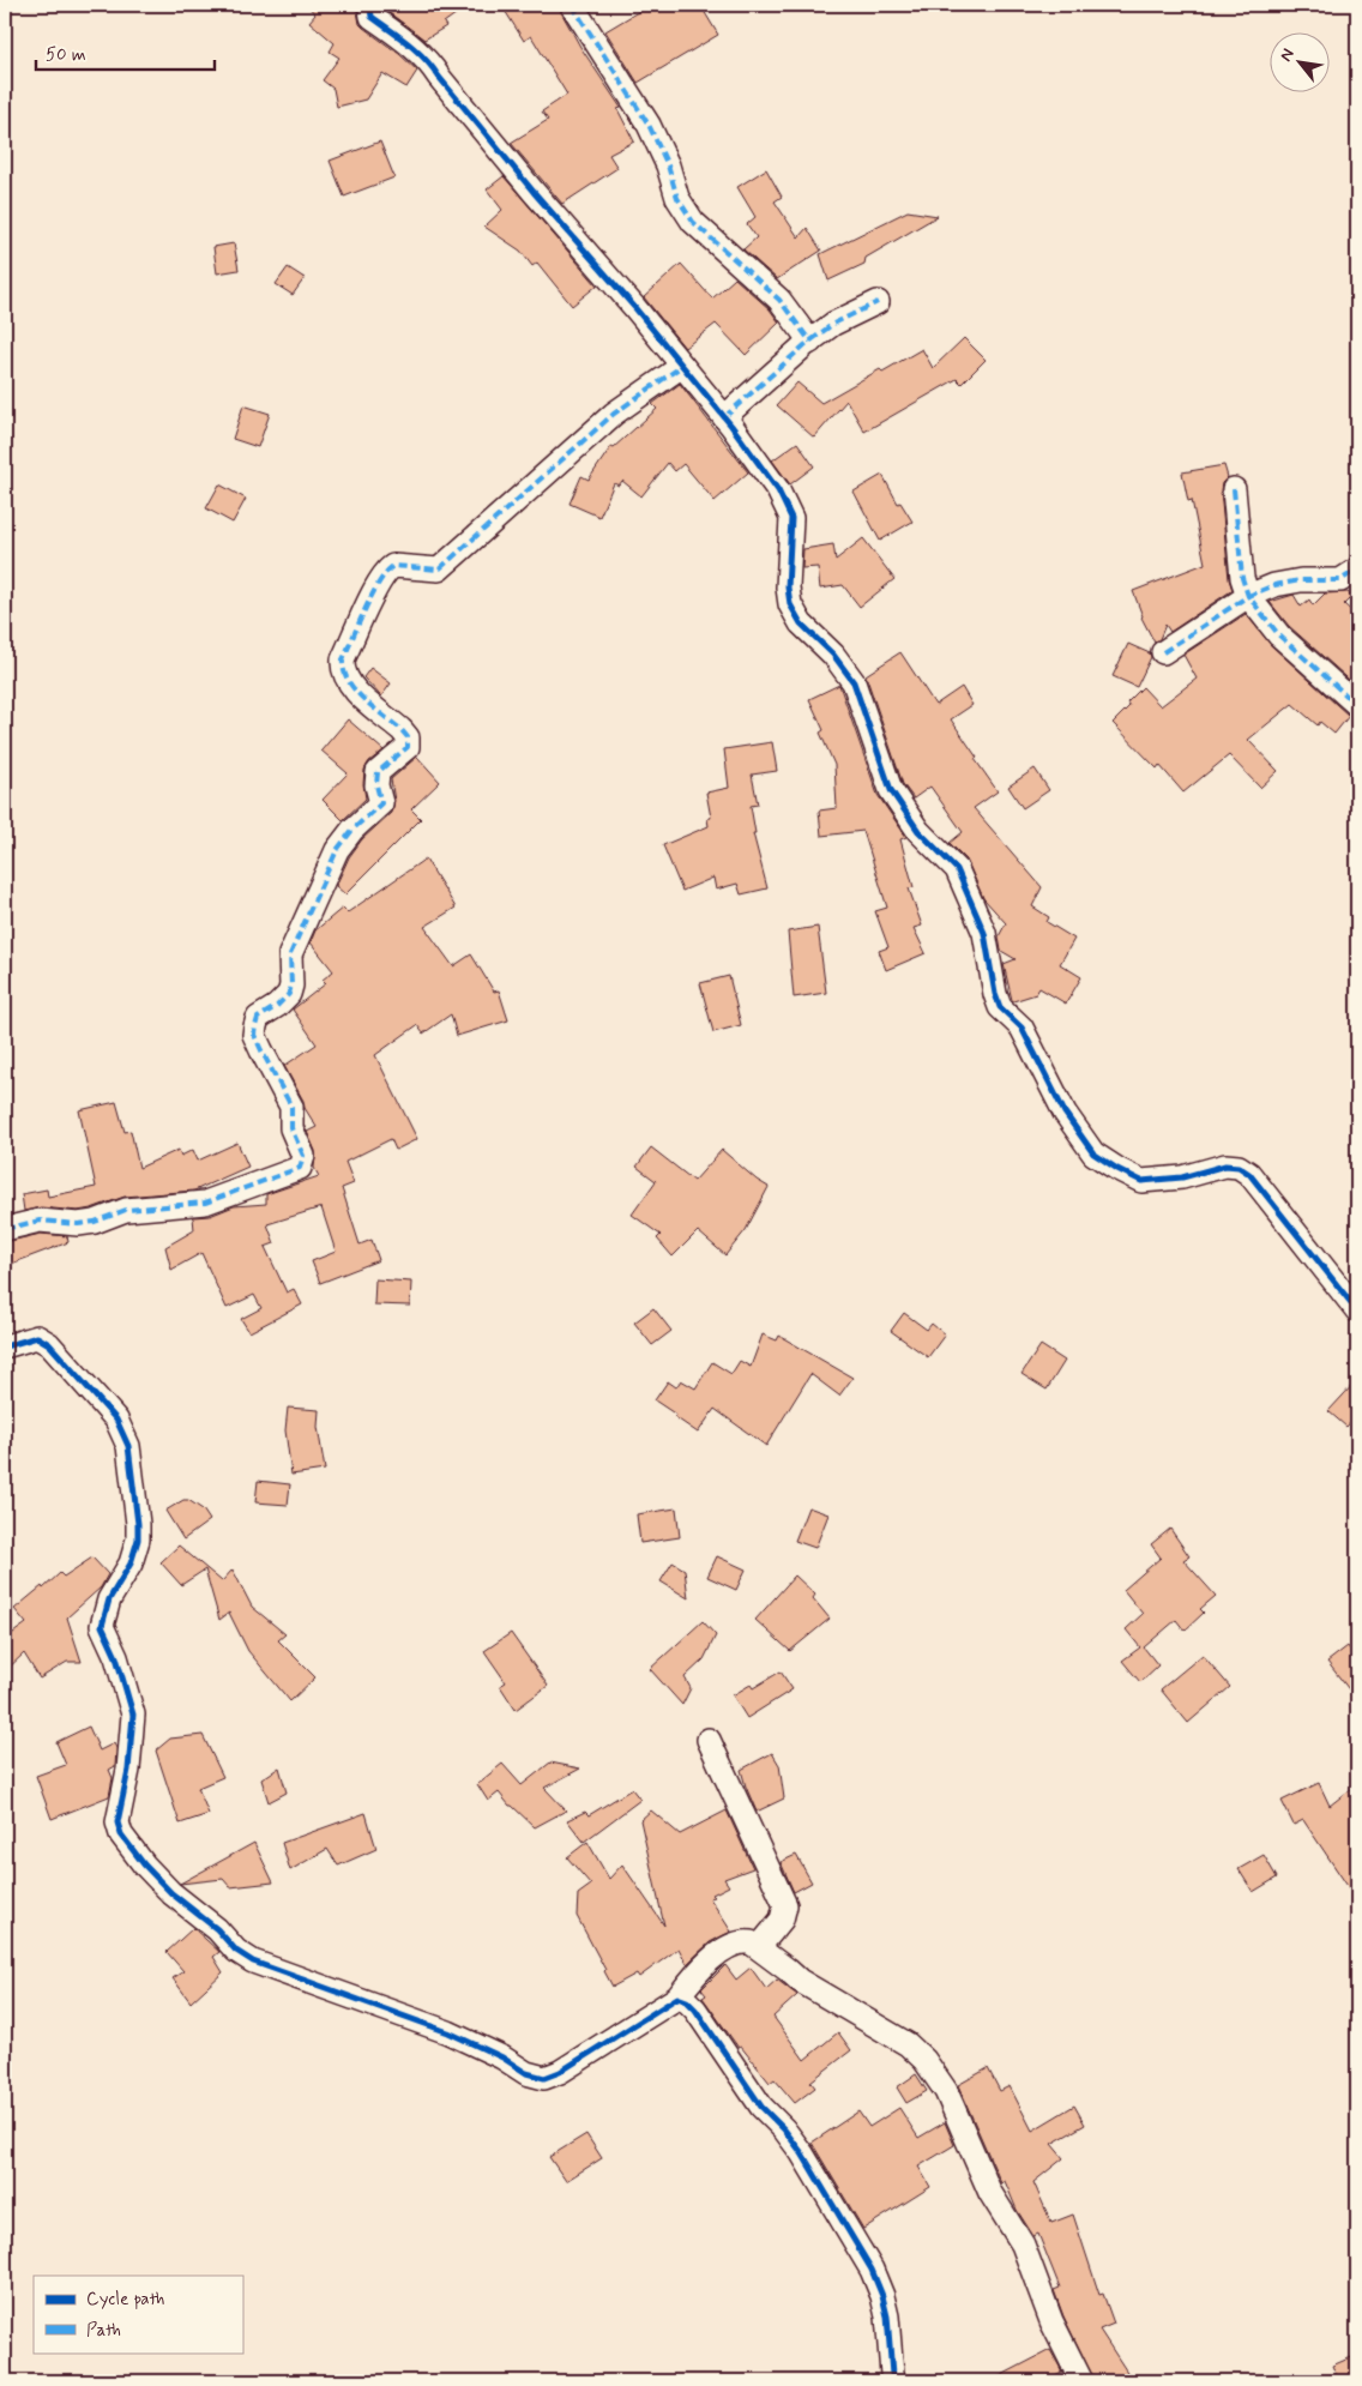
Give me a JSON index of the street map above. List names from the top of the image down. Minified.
{"legend":["Cycle path","Path"],"scale_bar":"50 m","north":"top left"}
